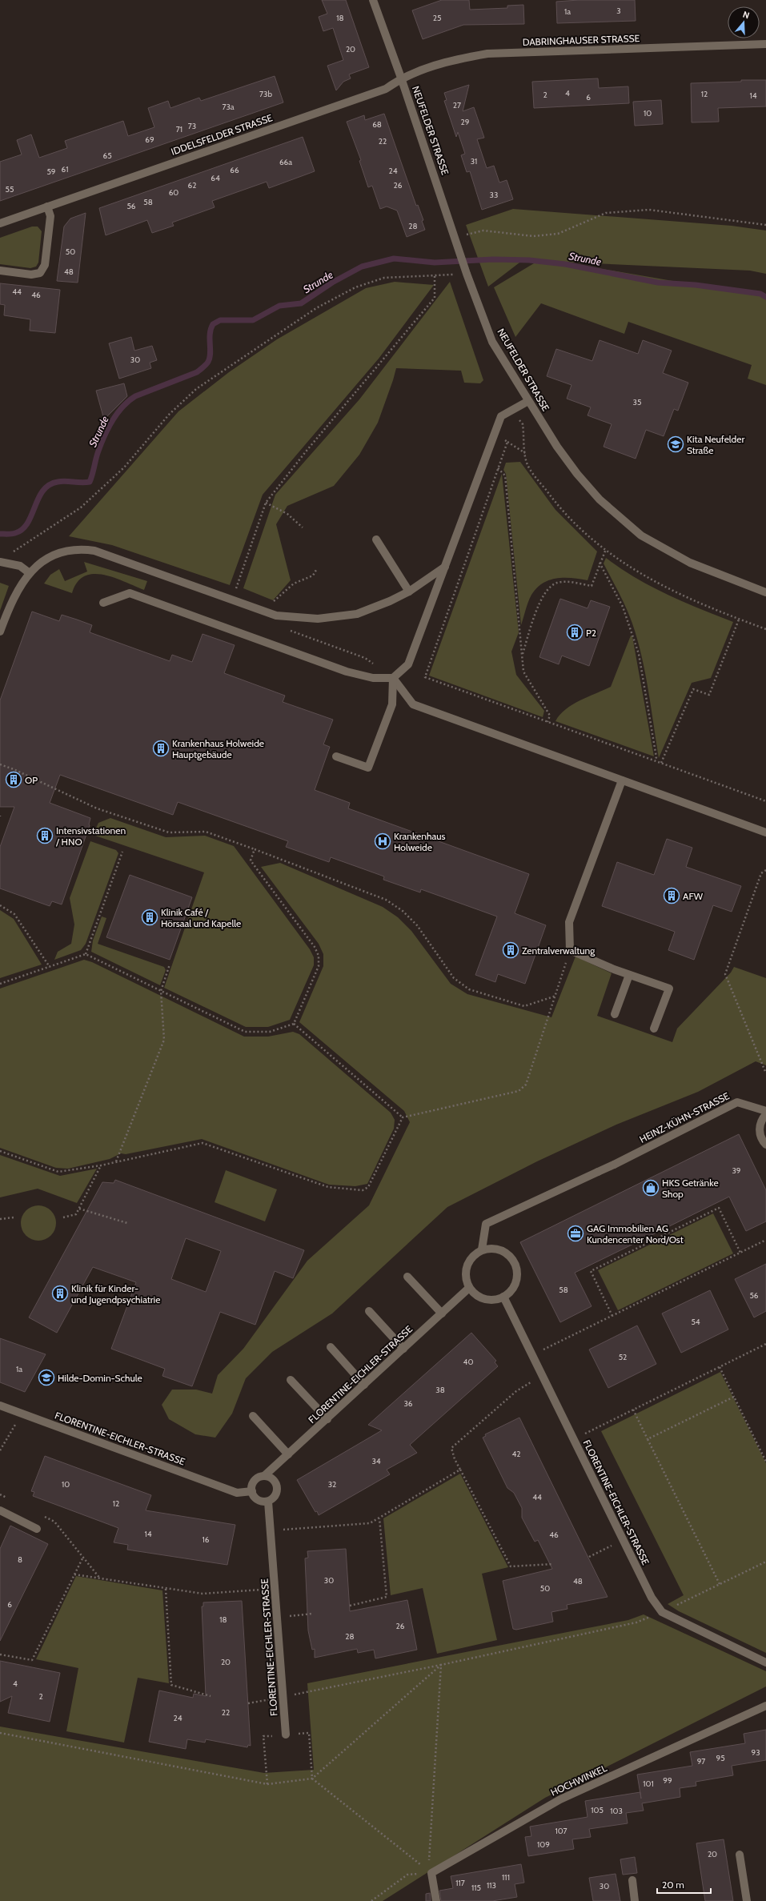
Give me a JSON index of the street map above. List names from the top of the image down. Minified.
{"streets":{"street":["DABRINGHAUSER STRASSE","NEUFELDER STRASSE","IDDELSFELDER STRASSE","HEINZ-KÜHN-STRASSE","FLORENTINE-EICHLER-STRASSE","HOCHWINKEL"]},"crossings":[["DABRINGHAUSER STRASSE","NEUFELDER STRASSE"],["DABRINGHAUSER STRASSE","IDDELSFELDER STRASSE"],["NEUFELDER STRASSE","IDDELSFELDER STRASSE"],["HEINZ-KÜHN-STRASSE","FLORENTINE-EICHLER-STRASSE"]],"water":["Strunde"],"places":{"school or university":["Kita Neufelder Straße","Hilde-Domin-Schule"],"building":["P2","Krankenhaus Holweide Hauptgebäude","OP","Intensivstationen / HNO","AFW","Klinik Café / Hörsaal und Kapelle","Zentralverwaltung","Klinik für Kinder- und Jugendpsychiatrie"],"hospital":["Krankenhaus Holweide"],"shop":["HKS Getränke Shop"],"office":["GAG Immobilien AG Kundencenter Nord/Ost"]},"house_numbers":["3","1a","18","25","20","4","73b","12","2","14","6","27","73a","10","29","68","73","71","69","22","65","31","66a","61","66","24","59","64","62","26","55","60","33","58","56","28","50","48","44","46","30","35","39","58","56","54","52","40","1a","38","36","42","34","10","32","44","12","14","46","16","8","30","48","50","6","18","26","28","20","4","2","22","24","93","95","97","99","101","105","103","107","109","20","111","117","113","30","115"],"scale_bar":"20 m","north":"top"}
